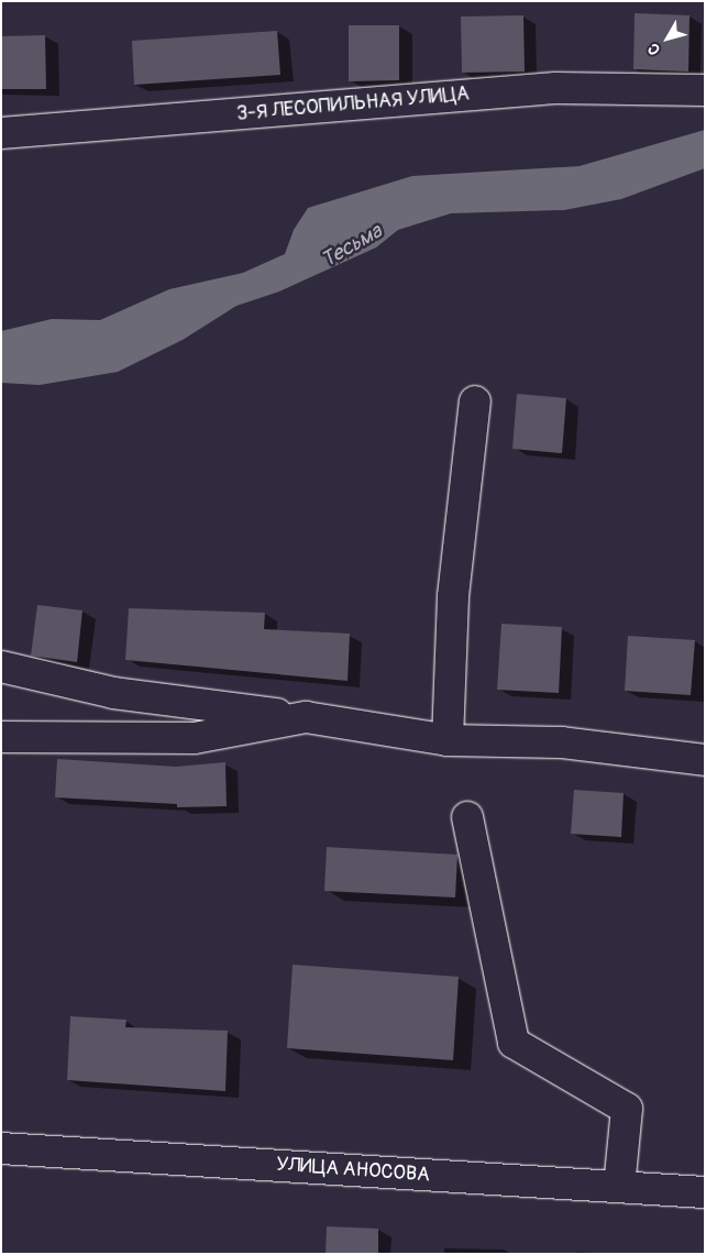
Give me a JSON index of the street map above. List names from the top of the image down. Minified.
{"streets":{"street":["3-Я ЛЕСОПИЛЬНАЯ УЛИЦА","УЛИЦА АНОСОВА"]},"water":["Тесьма"],"north":"bottom left"}
